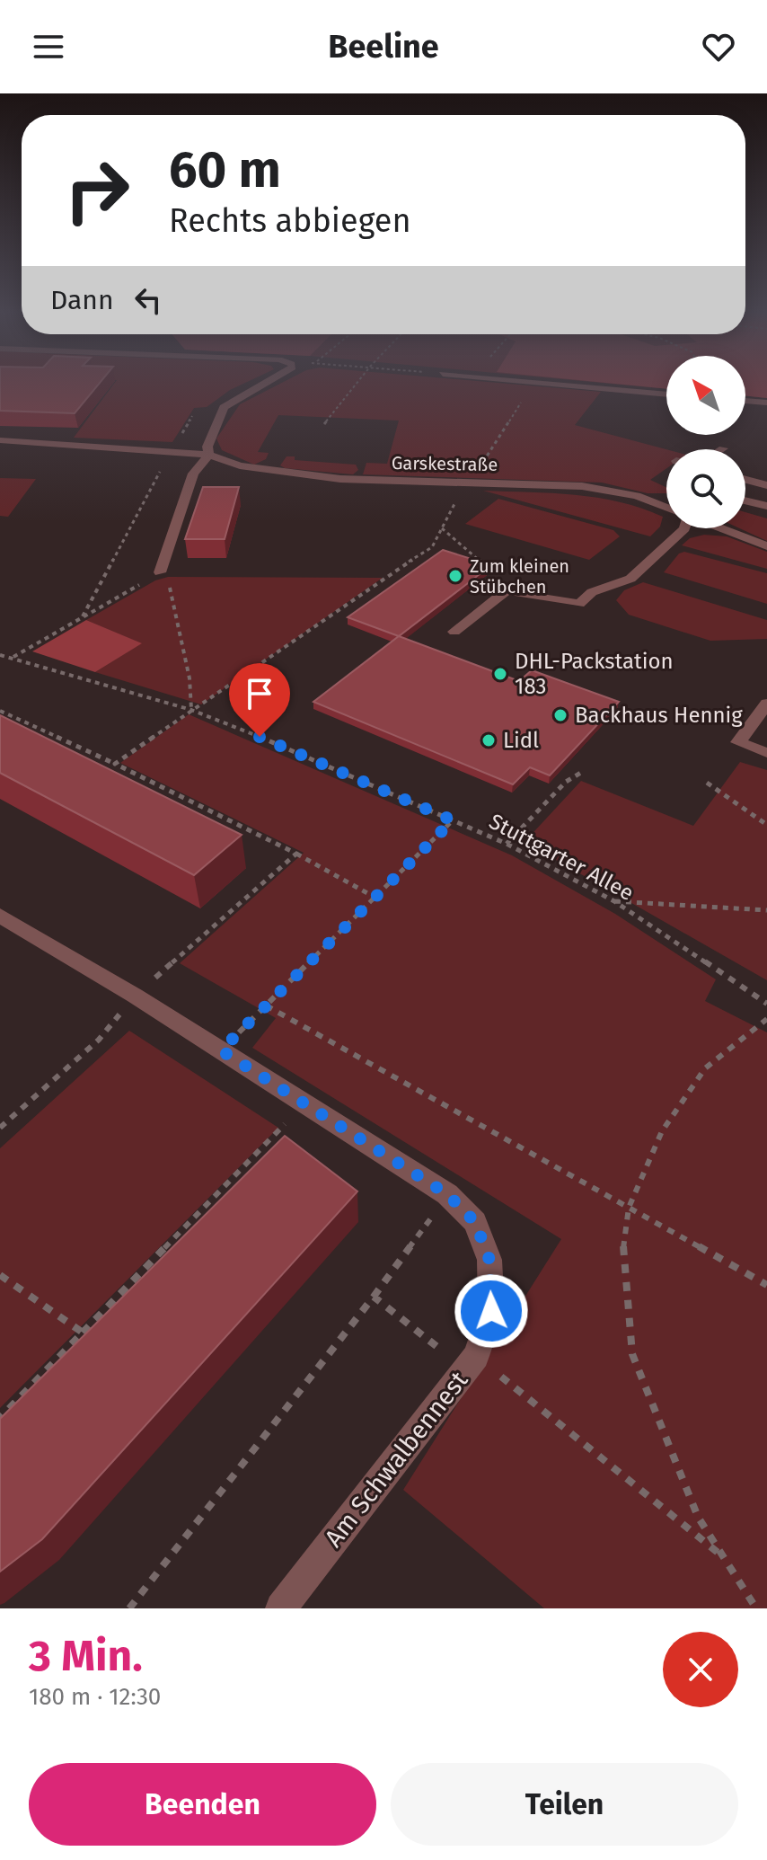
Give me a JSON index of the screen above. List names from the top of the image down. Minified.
{"streets":{"street":["Garskestraße","Am Schwalbennest"],"path":["Stuttgarter Allee"]},"places":["Zum kleinen Stübchen","DHL-Packstation 183","Backhaus Hennig","Lidl"],"north":"top left","page":{"header":"Beeline","turn":["60 m","Rechts abbiegen"],"then":"Dann","heading":["3 Min.","180 m · 12:30"],"buttons":["Beenden","Teilen"]}}
